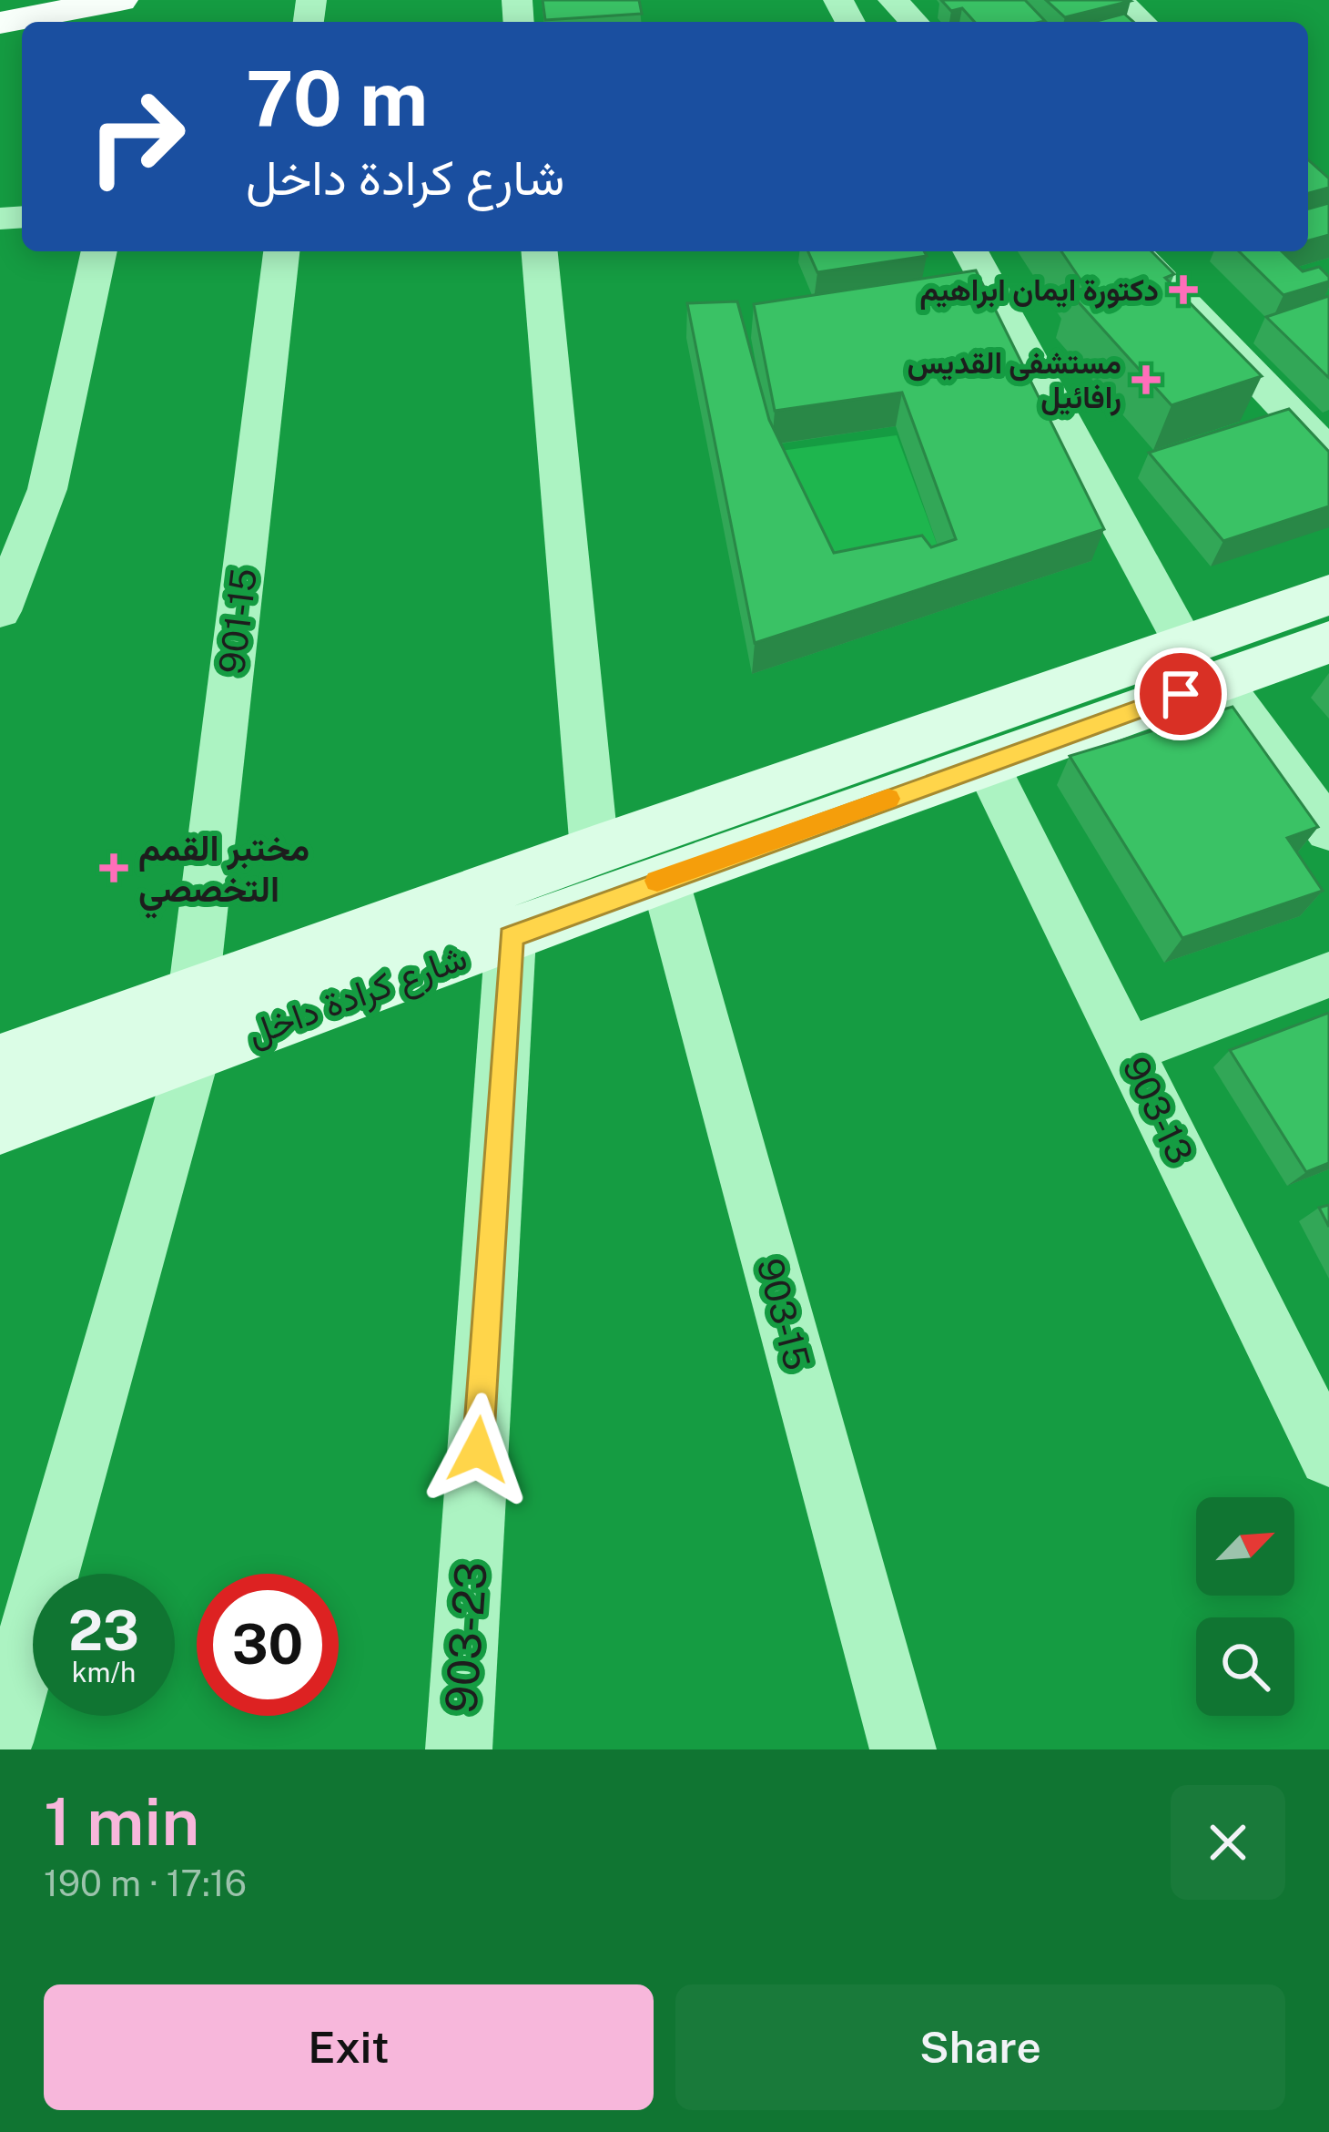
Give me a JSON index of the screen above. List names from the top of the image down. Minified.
{"streets":{"main road":["شارع كرادة داخل"],"street":["901-15","903-13","903-15","903-23"]},"crossings":[["901-15","شارع كرادة داخل"],["شارع كرادة داخل","903-13"],["شارع كرادة داخل","903-15"],["شارع كرادة داخل","903-23"]],"places":{"health":["دكتورة ايمان ابراهيم","مستشفى القديس رافائيل","مختبر القمم التخصصي"]},"north":"top right","page":{"turn":["70 m","شارع كرادة داخل"],"speed":"23 km/h","limit":"30","heading":["1 min","190 m · 17:16"],"buttons":["Exit","Share"]}}
